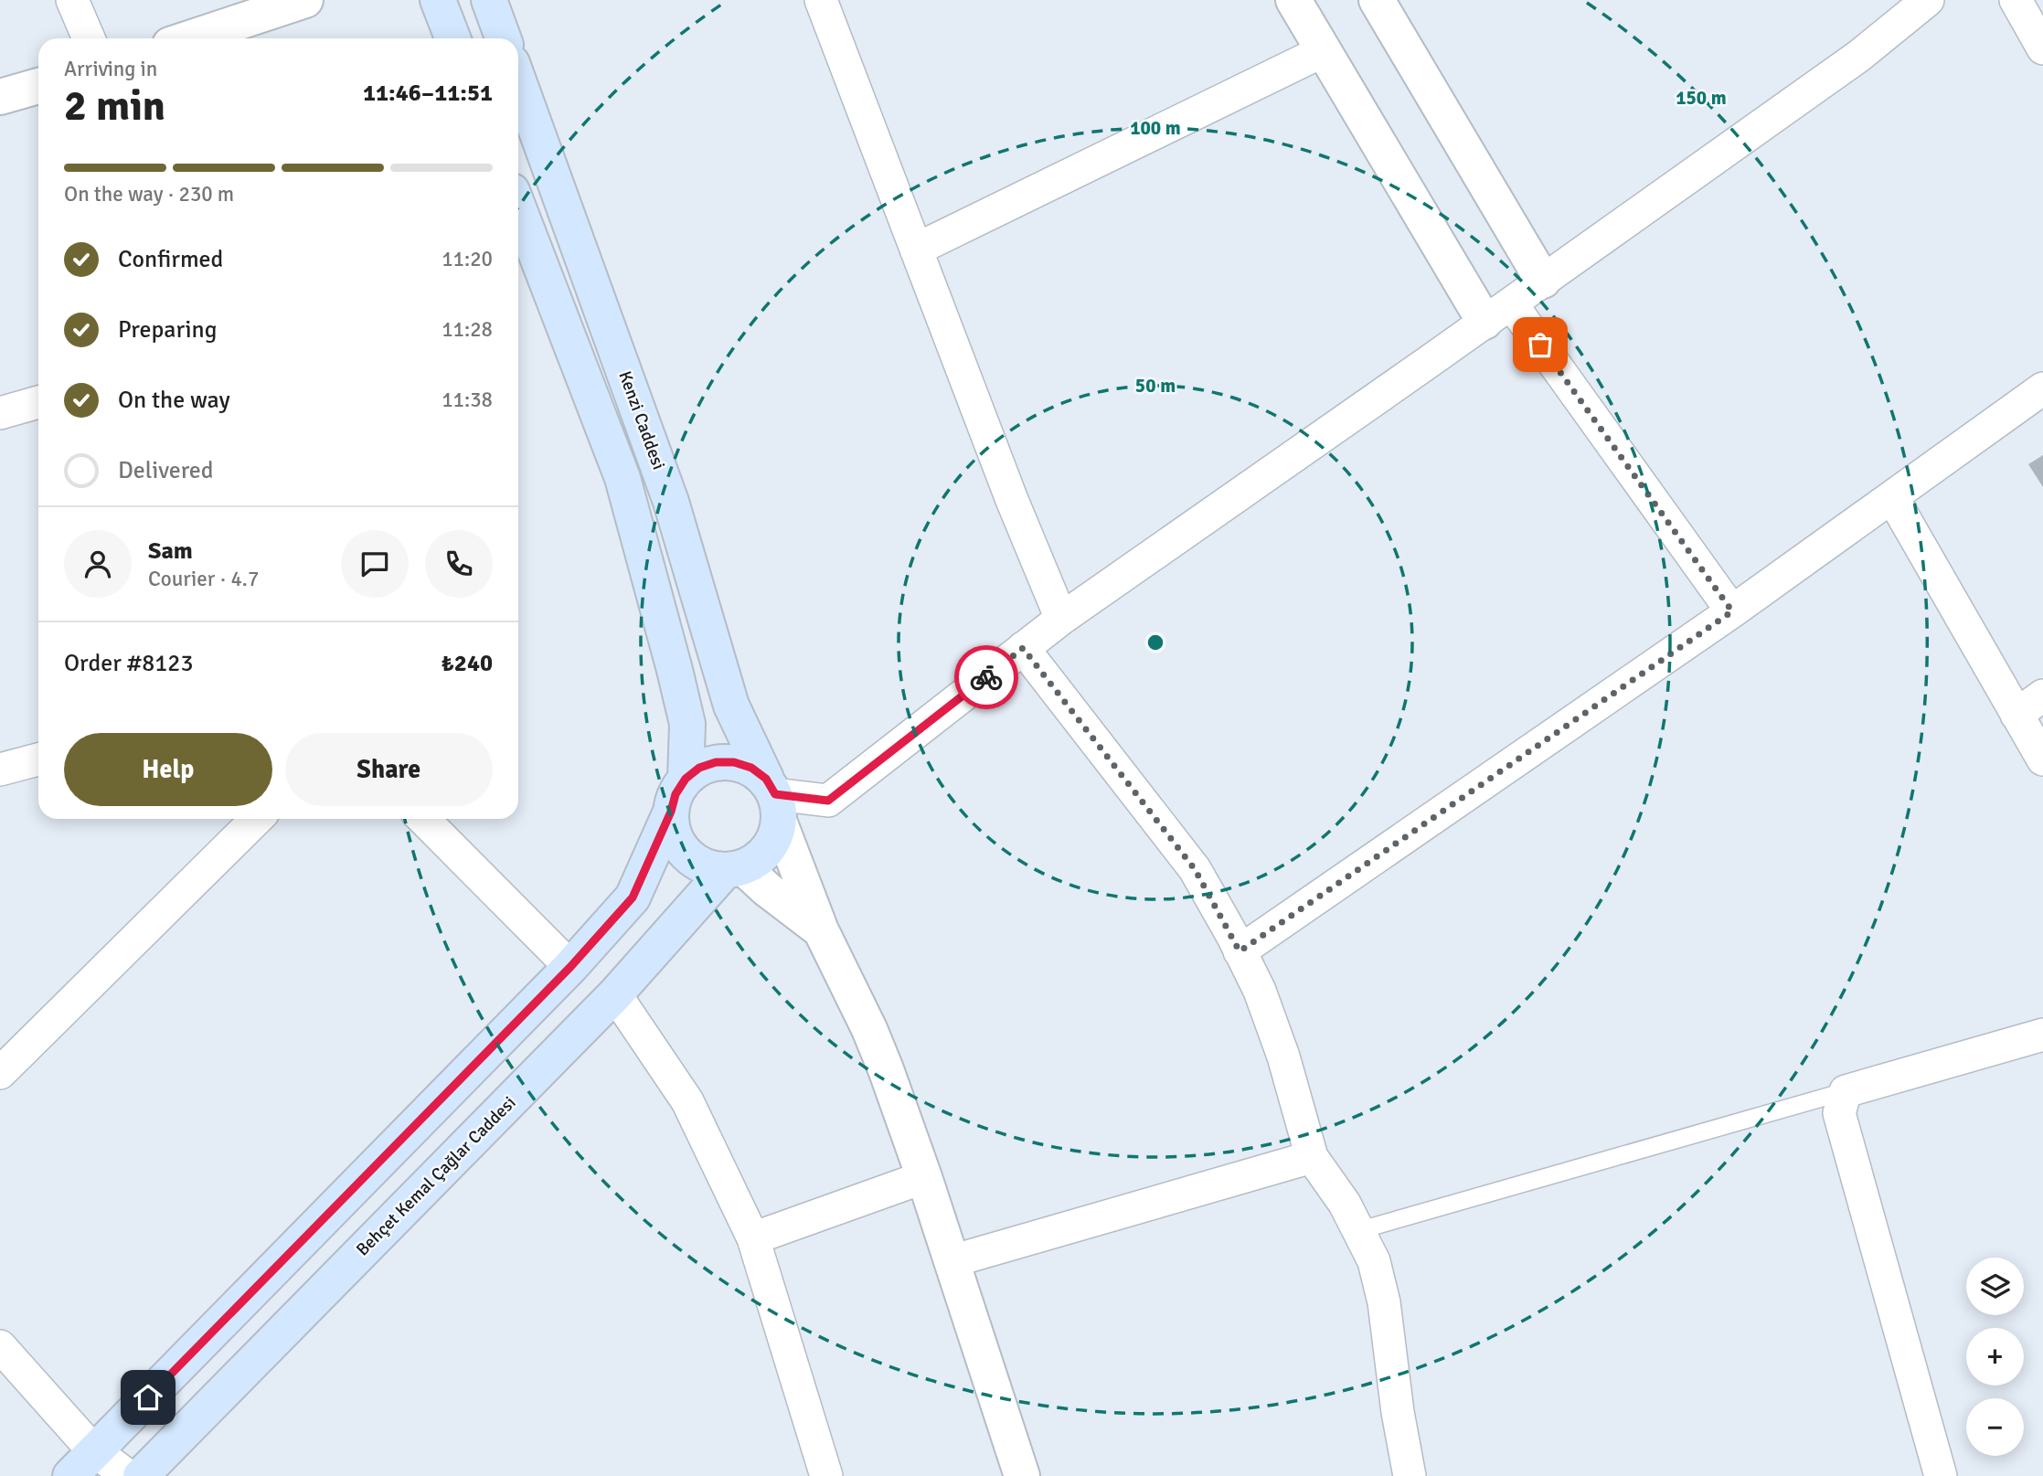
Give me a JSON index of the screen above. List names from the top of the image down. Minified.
{"streets":{"main road":["Kenzi Caddesi","Behçet Kemal Çağlar Caddesi"]},"crossings":[["Kenzi Caddesi","Behçet Kemal Çağlar Caddesi"]],"page":{"heading":["2 min","Arriving in","11:46–11:51"],"panel":["Sam","Courier · 4.7","Order #8123","₺240"],"bar":"On the way · 230 m","list":[["Confirmed","11:20"],["Preparing","11:28"],["On the way","11:38"],"Delivered"],"buttons":["Help","Share"],"map_buttons":["+","−"]},"rings":["150 m","100 m","50 m"]}
